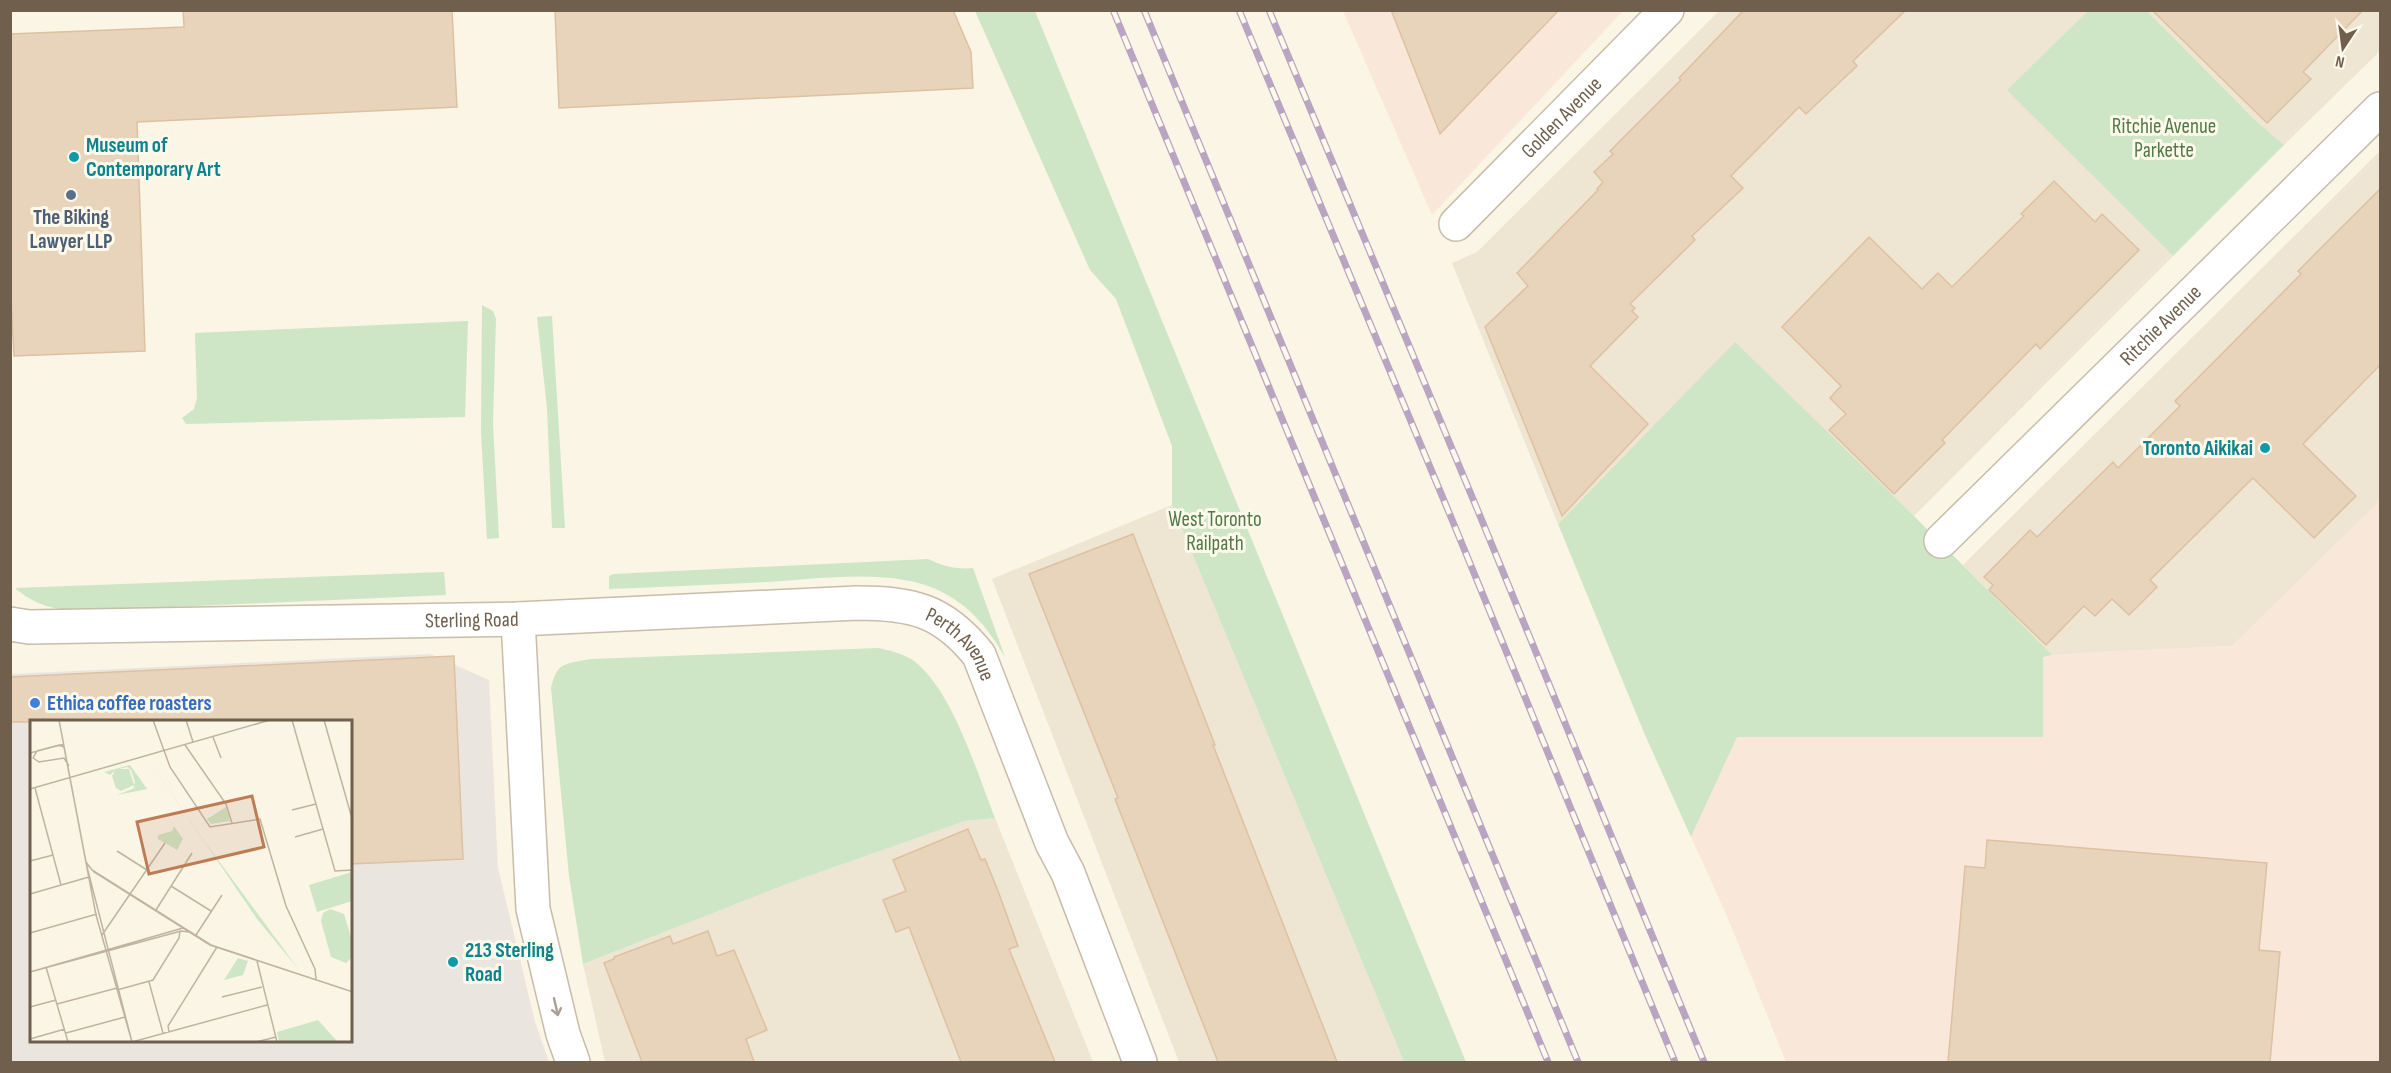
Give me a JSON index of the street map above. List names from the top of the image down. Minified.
{"streets":{"street":["Golden Avenue","Ritchie Avenue","Sterling Road","Perth Avenue"]},"crossings":[["Sterling Road","Perth Avenue"]],"one_way":["Sterling Road"],"parks":["Ritchie Avenue Parkette","West Toronto Railpath"],"places":["Museum of Contemporary Art","The Biking Lawyer LLP","Toronto Aikikai","Ethica coffee roasters","213 Sterling Road"],"north":"bottom"}
